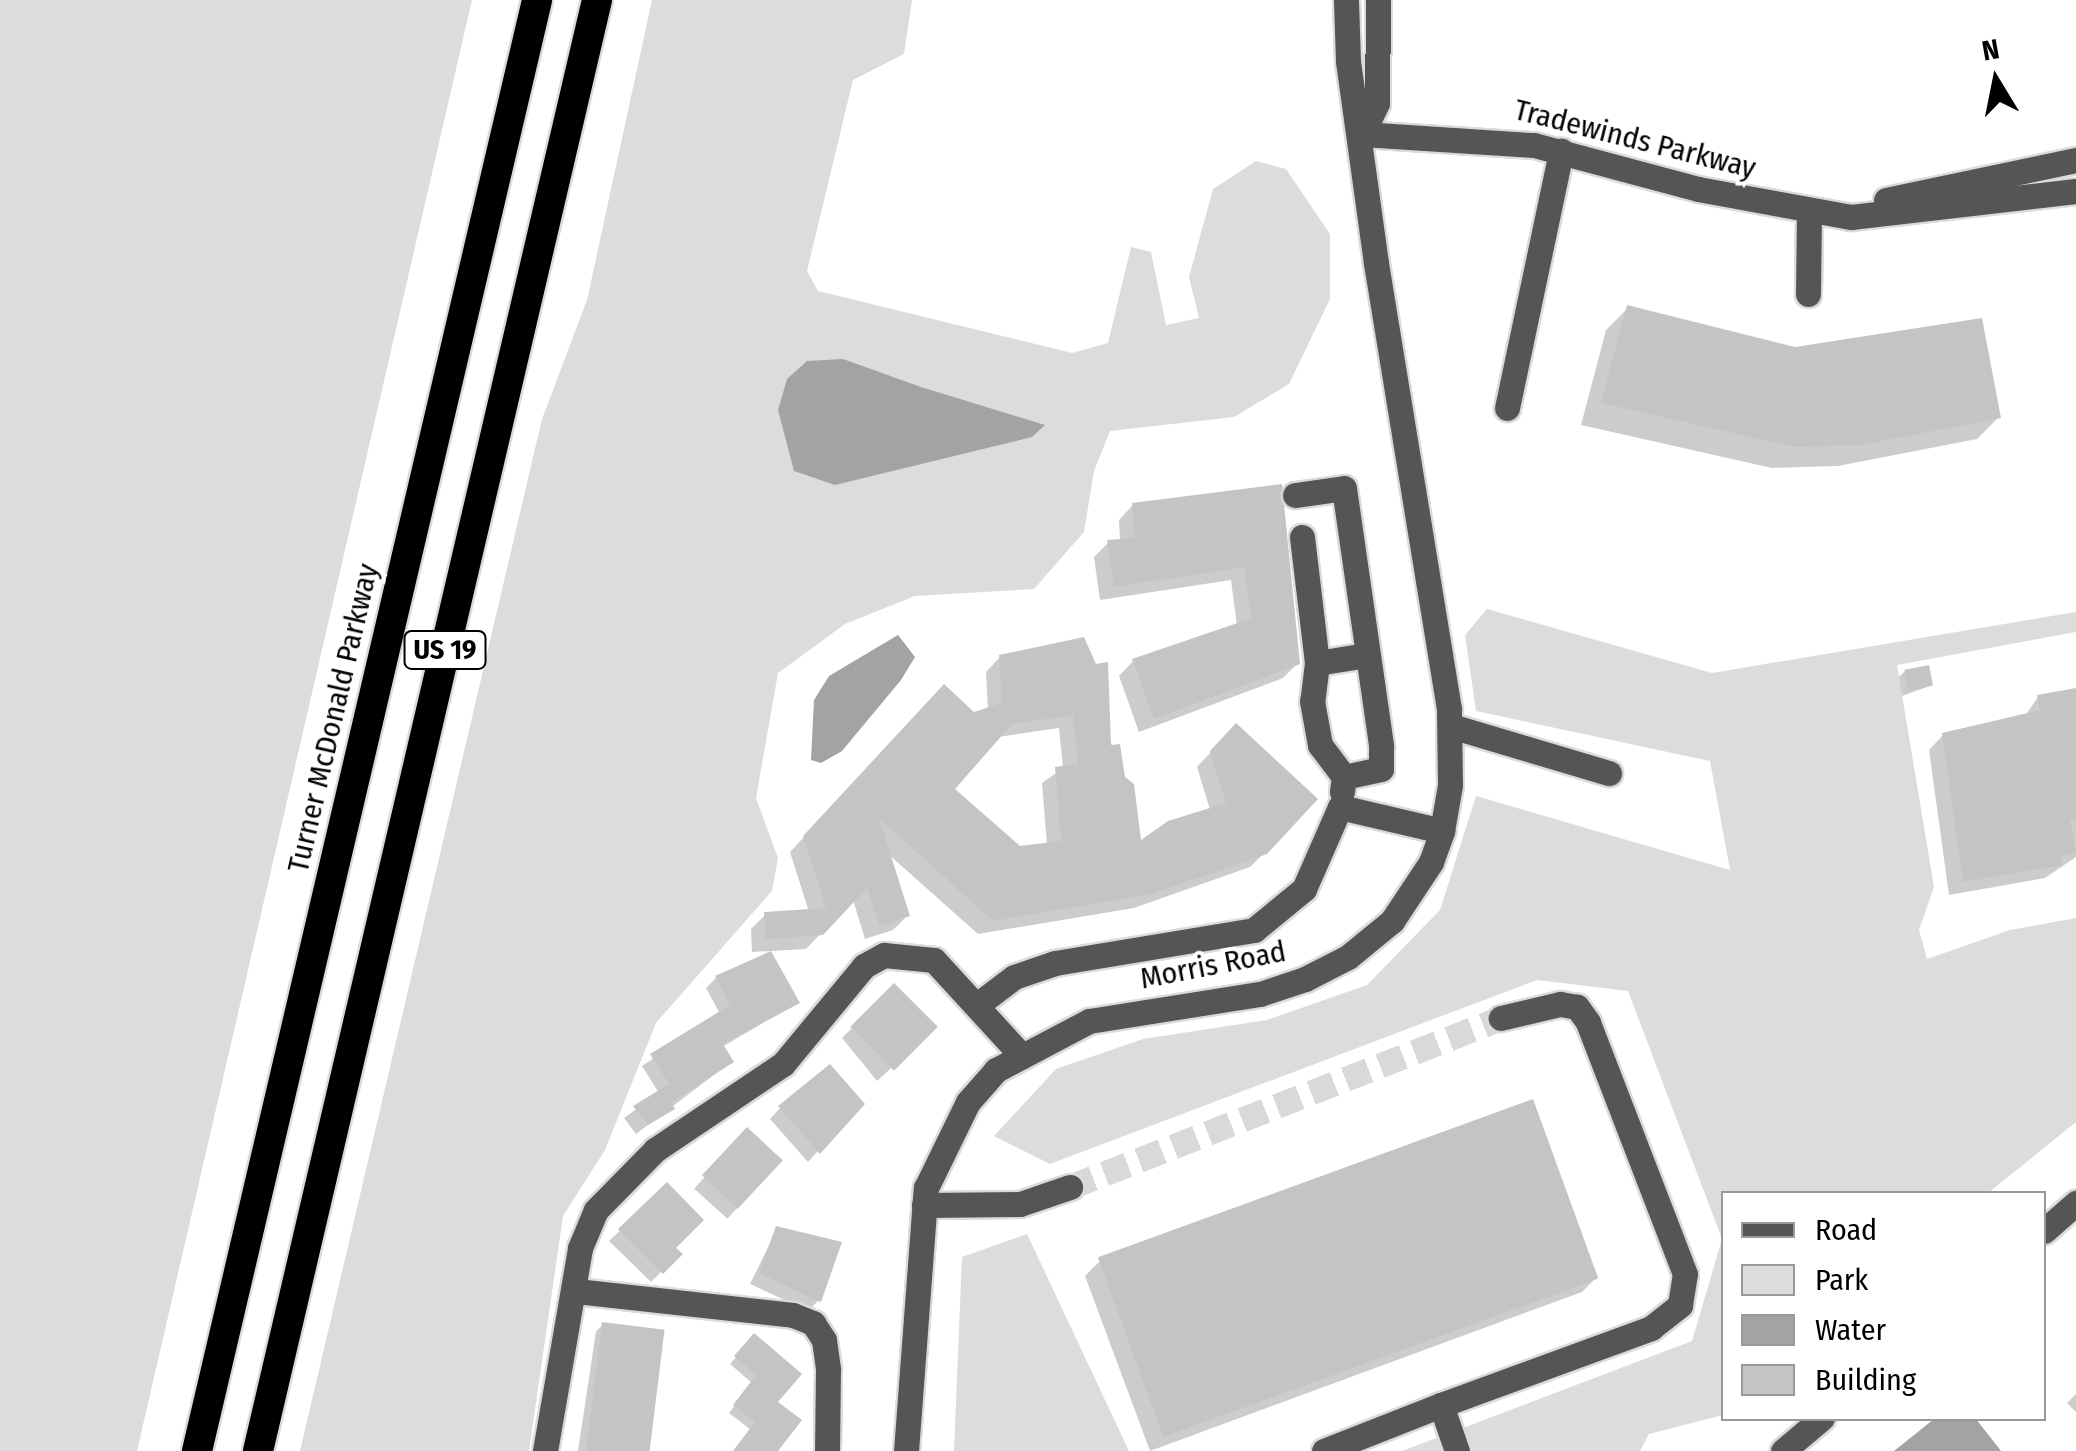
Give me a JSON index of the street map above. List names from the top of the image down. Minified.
{"streets":{"highway":["US 19","Turner McDonald Parkway"],"street":["Tradewinds Parkway","Morris Road"]},"crossings":[["Tradewinds Parkway","Morris Road"]],"legend":["Road","Park","Water","Building"],"north":"top"}
